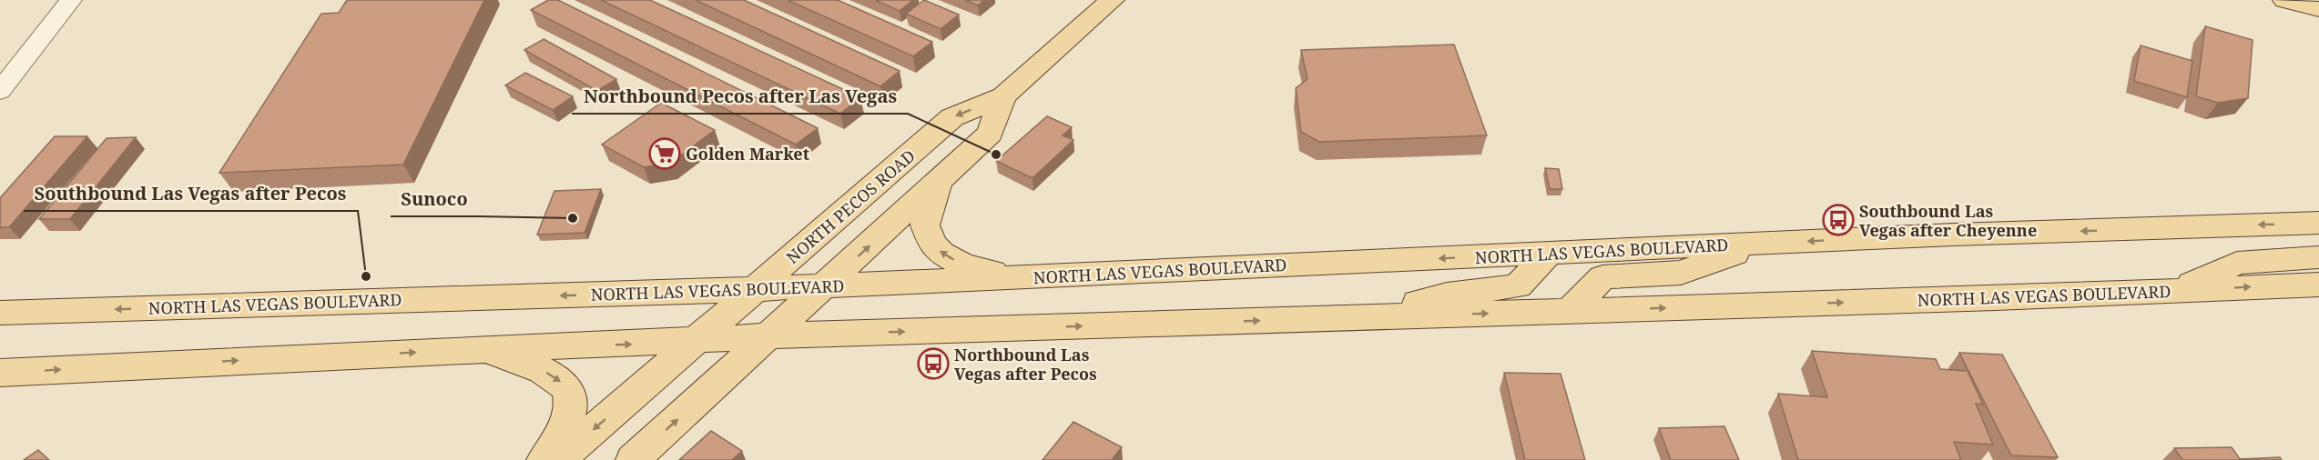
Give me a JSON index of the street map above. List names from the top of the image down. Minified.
{"streets":{"main road":["NORTH PECOS ROAD","NORTH LAS VEGAS BOULEVARD"]},"crossings":[["NORTH PECOS ROAD","NORTH LAS VEGAS BOULEVARD"]],"places":{"supermarket":["Golden Market"],"other":["Northbound Pecos after Las Vegas","Sunoco","Southbound Las Vegas after Pecos"],"bus stop":["Southbound Las Vegas after Cheyenne","Northbound Las Vegas after Pecos"]}}
